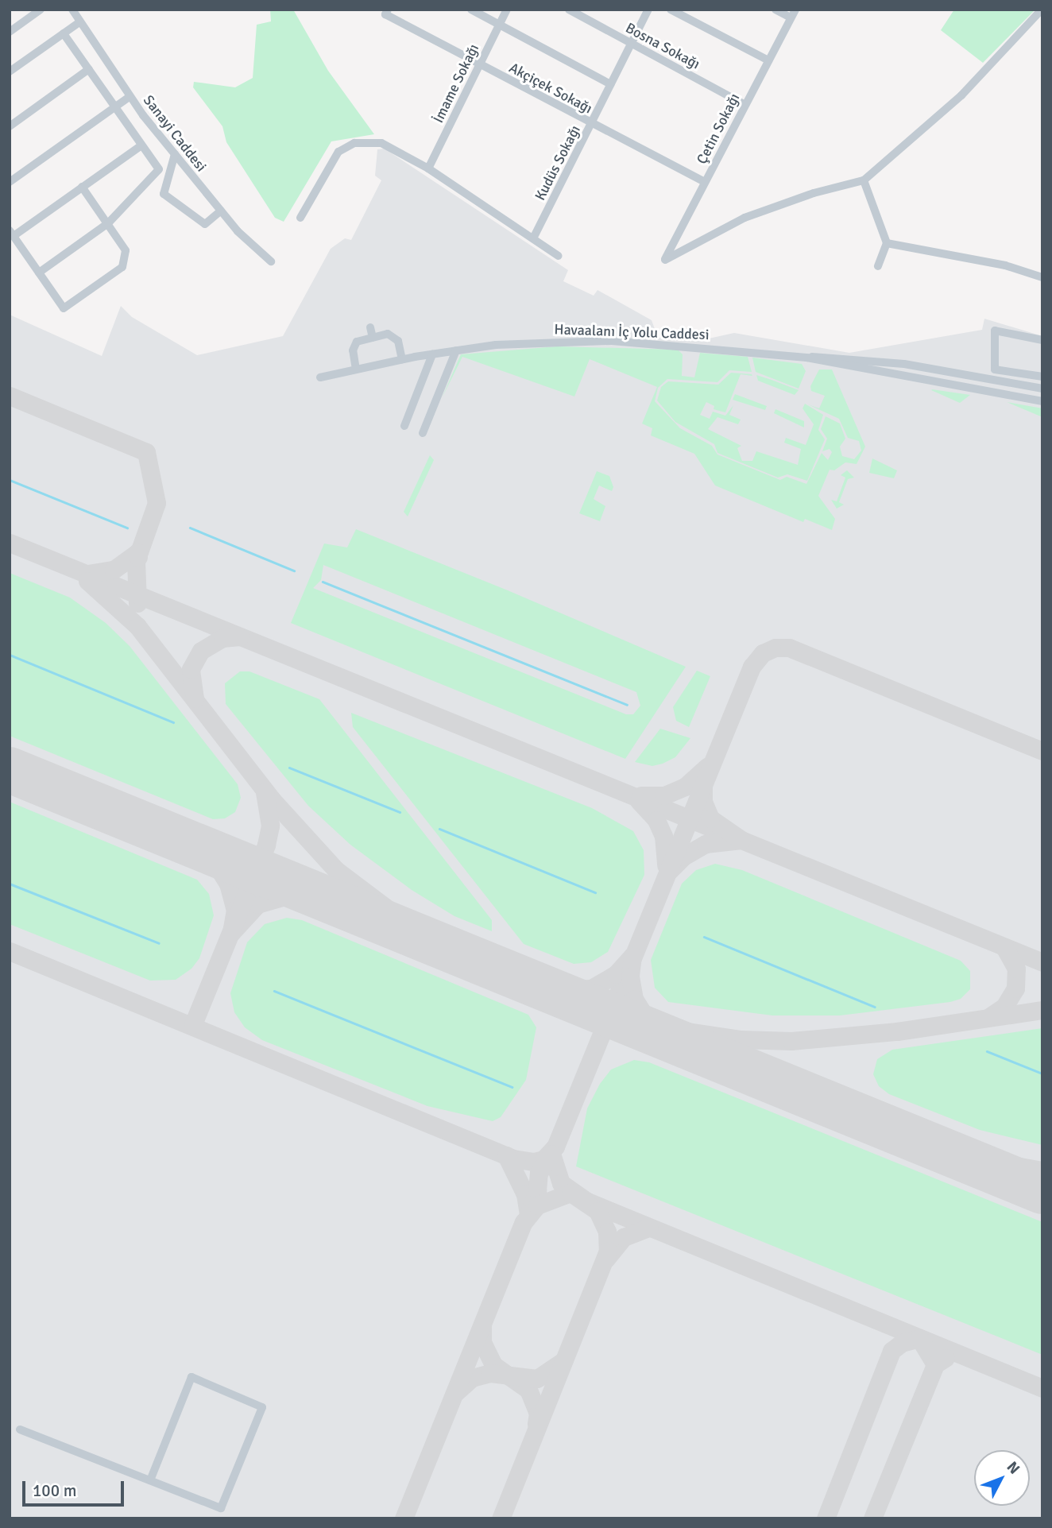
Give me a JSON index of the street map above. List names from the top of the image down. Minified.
{"streets":{"street":["Bosna Sokağı","İmame Sokağı","Akçiçek Sokağı","Çetin Sokağı","Sanayi Caddesi","Kudüs Sokağı","Havaalanı İç Yolu Caddesi"]},"crossings":[["Bosna Sokağı","Çetin Sokağı"],["Bosna Sokağı","Kudüs Sokağı"],["İmame Sokağı","Akçiçek Sokağı"],["Akçiçek Sokağı","Çetin Sokağı"],["Akçiçek Sokağı","Kudüs Sokağı"]],"scale_bar":"100 m","north":"top right"}
